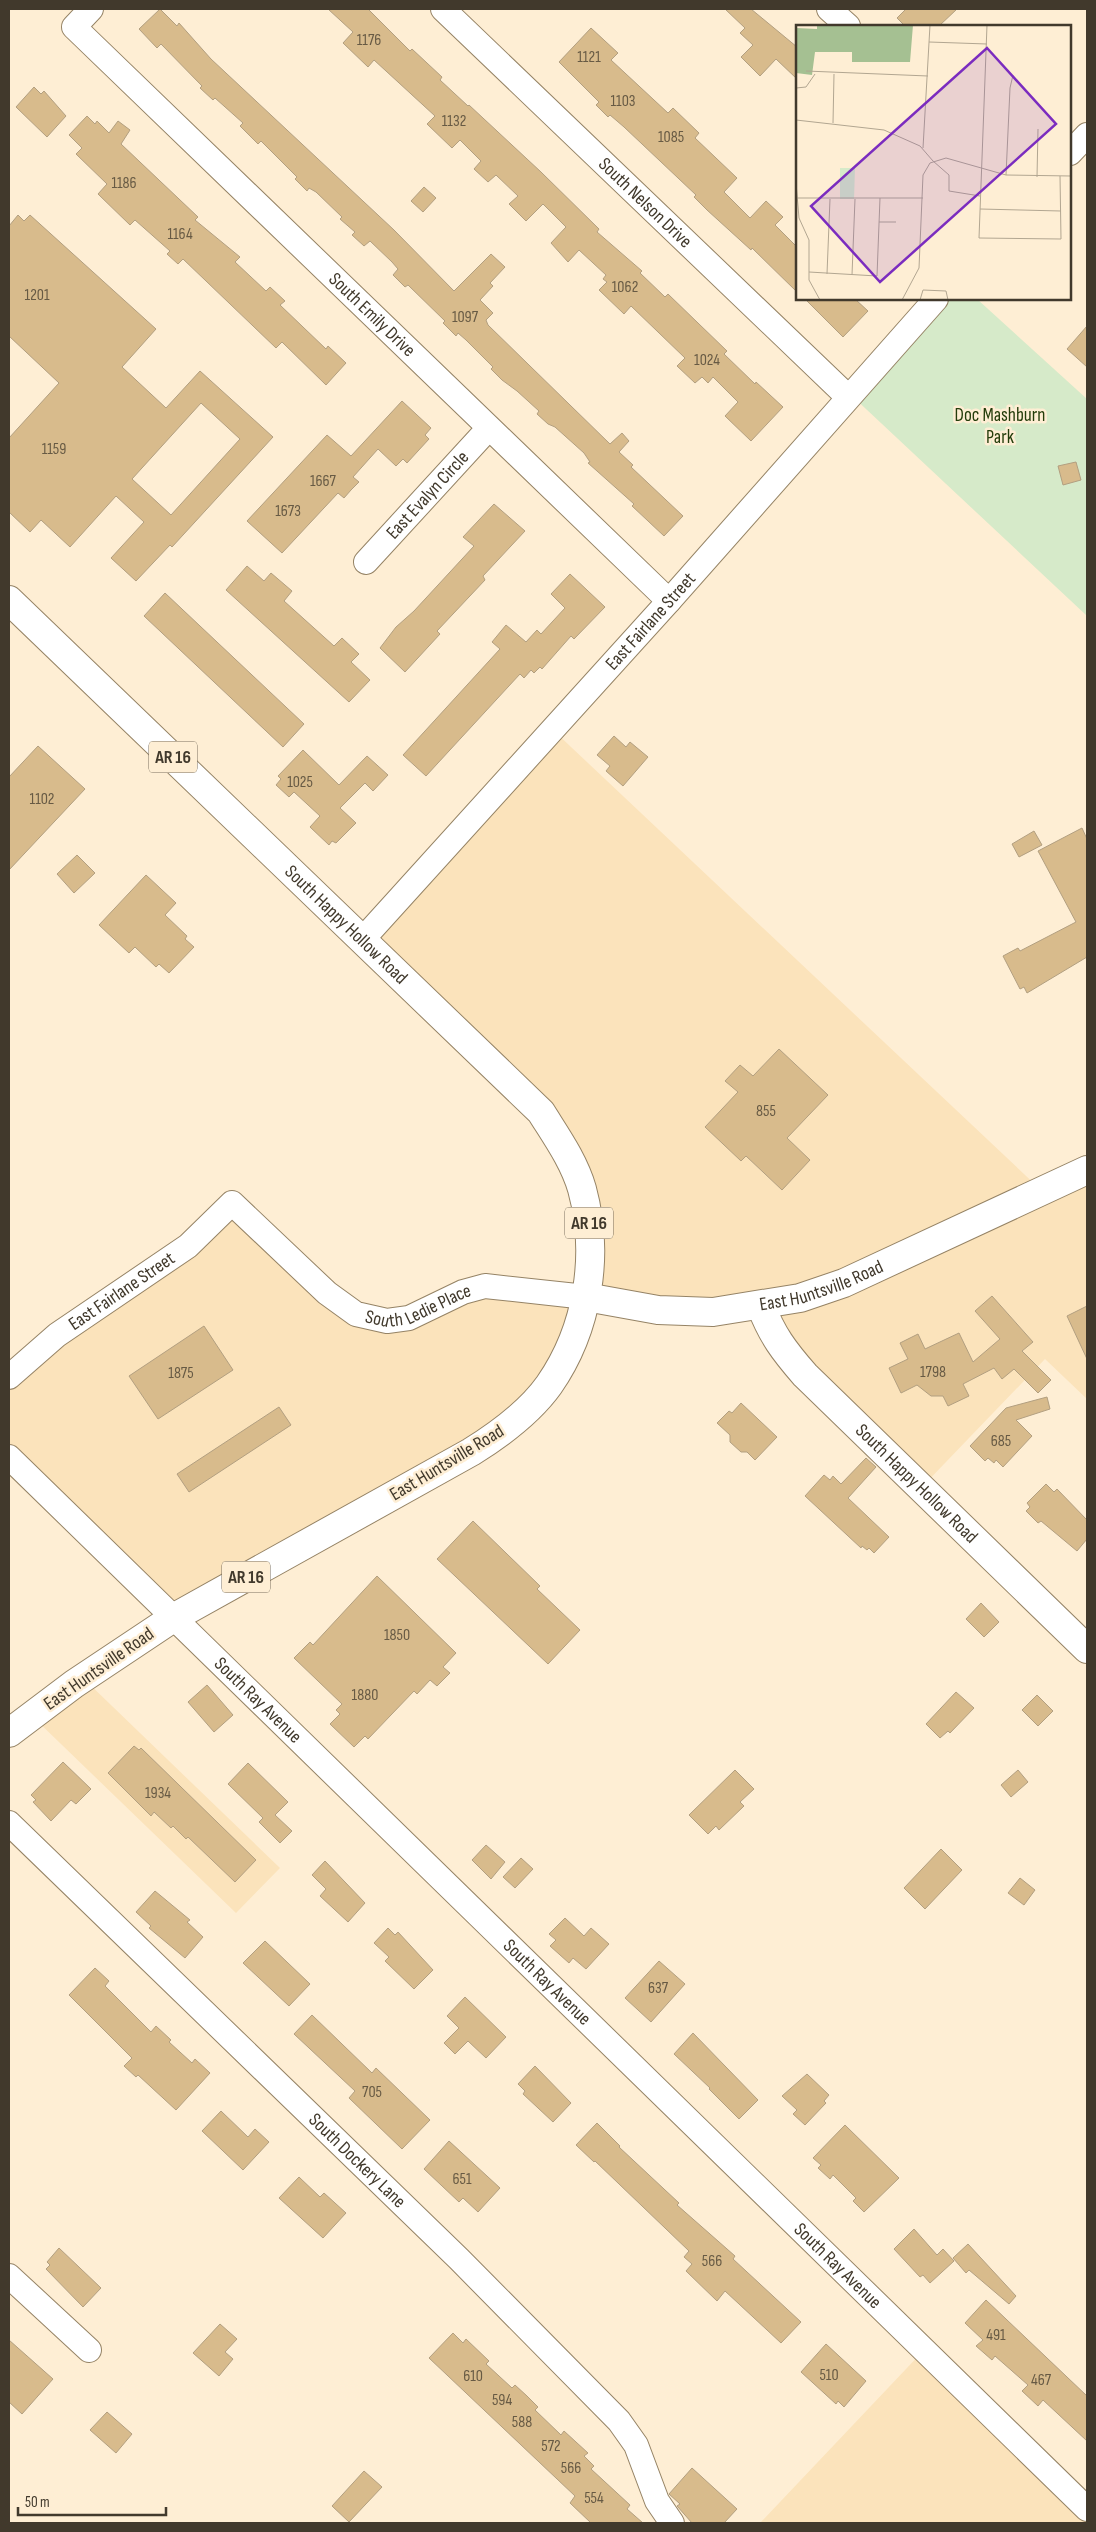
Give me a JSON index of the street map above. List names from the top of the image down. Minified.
{"streets":{"main road":["AR 16","South Happy Hollow Road","East Huntsville Road"],"street":["South Nelson Drive","South Emily Drive","East Evalyn Circle","East Fairlane Street","South Ledie Place","South Ray Avenue","South Dockery Lane"]},"crossings":[["South Nelson Drive","East Fairlane Street"],["South Emily Drive","East Evalyn Circle"],["South Emily Drive","East Fairlane Street"],["East Fairlane Street","South Happy Hollow Road"],["East Fairlane Street","South Ledie Place"],["South Happy Hollow Road","East Huntsville Road"],["South Happy Hollow Road","South Ledie Place"],["East Huntsville Road","South Ledie Place"],["East Huntsville Road","South Ray Avenue"]],"parks":["Doc Mashburn Park"],"house_numbers":["1176","1121","1103","1132","1085","1186","1164","1062","1201","1097","1024","1159","1667","1673","1025","1102","855","1798","1875","685","1850","1880","1934","637","705","651","566","491","510","610","467","594","588","572","566","554"],"scale_bar":"50 m"}
